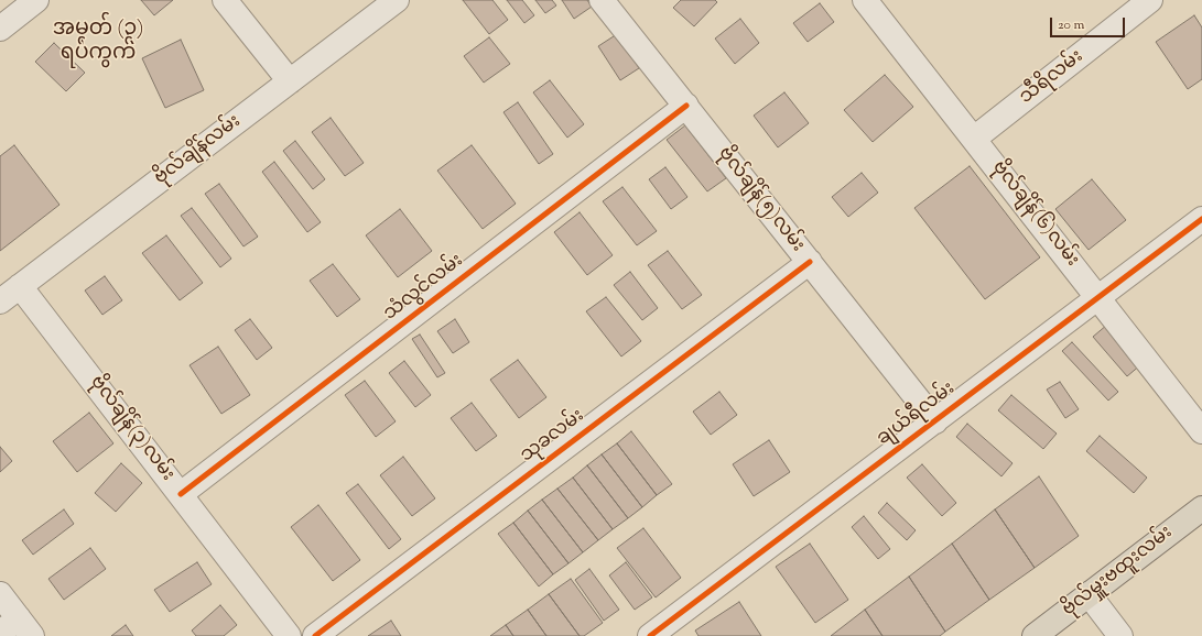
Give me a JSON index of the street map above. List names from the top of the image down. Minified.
{"streets":{"main road":["ဗိုလ်မှူးဗထူးလမ်း"],"street":["သီရိလမ်း","ဗိုလ်ချိန်လမ်း","ဗိုလ်ချိန်(၅)လမ်း","ဗိုလ်ချိန်(၆)လမ်း","သံလွင်လမ်း","ချယ်ရီလမ်း","ဗိုလ်ချိန်(၃)လမ်း","သုခလမ်း"]},"crossings":[["သီရိလမ်း","ဗိုလ်ချိန်(၆)လမ်း"],["ဗိုလ်ချိန်လမ်း","ဗိုလ်ချိန်(၃)လမ်း"],["ဗိုလ်ချိန်(၅)လမ်း","သံလွင်လမ်း"],["ဗိုလ်ချိန်(၅)လမ်း","ချယ်ရီလမ်း"],["ဗိုလ်ချိန်(၅)လမ်း","သုခလမ်း"],["ဗိုလ်ချိန်(၆)လမ်း","ချယ်ရီလမ်း"],["သံလွင်လမ်း","ဗိုလ်ချိန်(၃)လမ်း"]],"districts":["အမှတ် (၃) ရပ်ကွက်"],"scale_bar":"20 m"}
